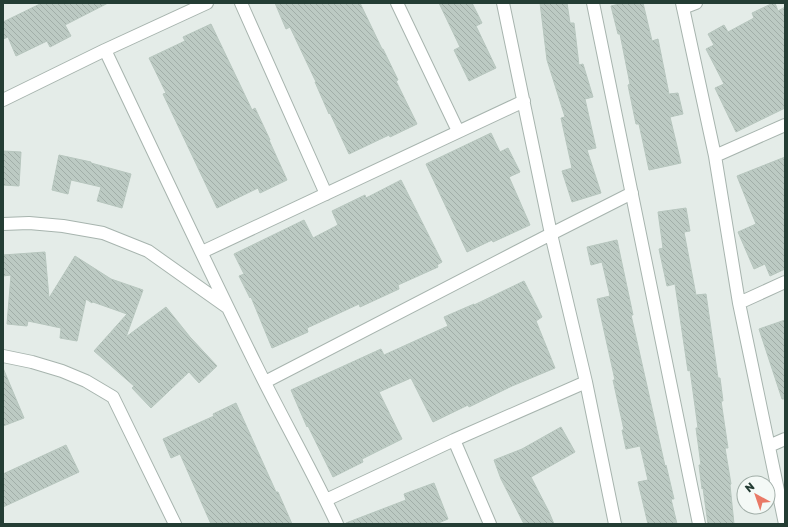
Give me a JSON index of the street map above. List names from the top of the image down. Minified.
{"north":"top left"}
